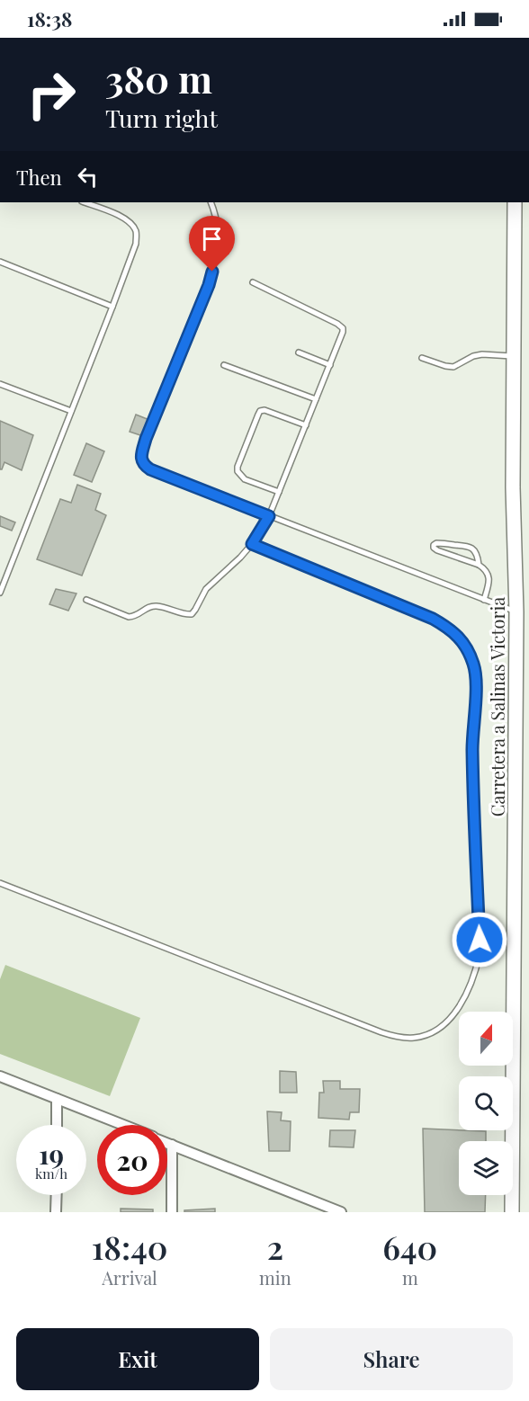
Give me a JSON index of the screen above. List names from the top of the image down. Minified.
{"streets":{"main road":["Carretera a Salinas Victoria"]},"north":"top","page":{"status":"18:38","turn":["380 m","Turn right"],"then":"Then","speed":"19 km/h","limit":"20","eta":["18:40","Arrival","2","min","640","m"],"buttons":["Exit","Share"]}}
